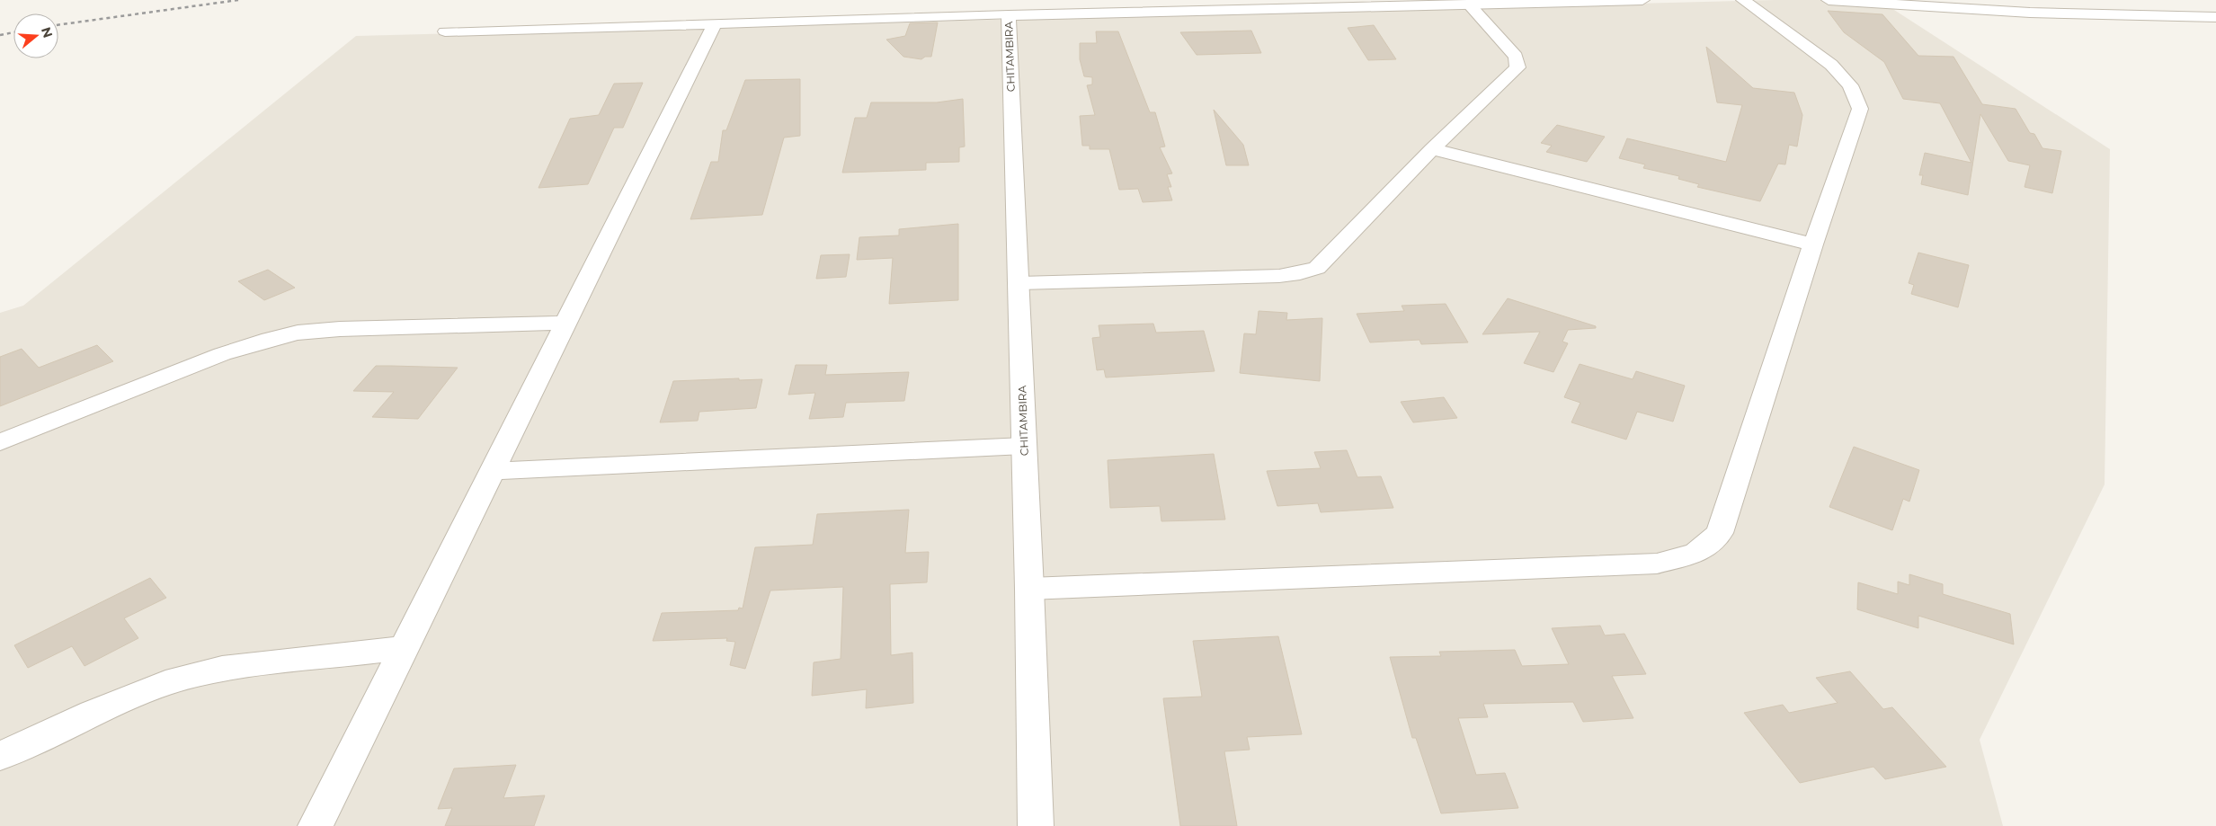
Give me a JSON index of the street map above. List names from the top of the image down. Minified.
{"streets":{"street":["CHITAMBIRA"]},"north":"right"}
